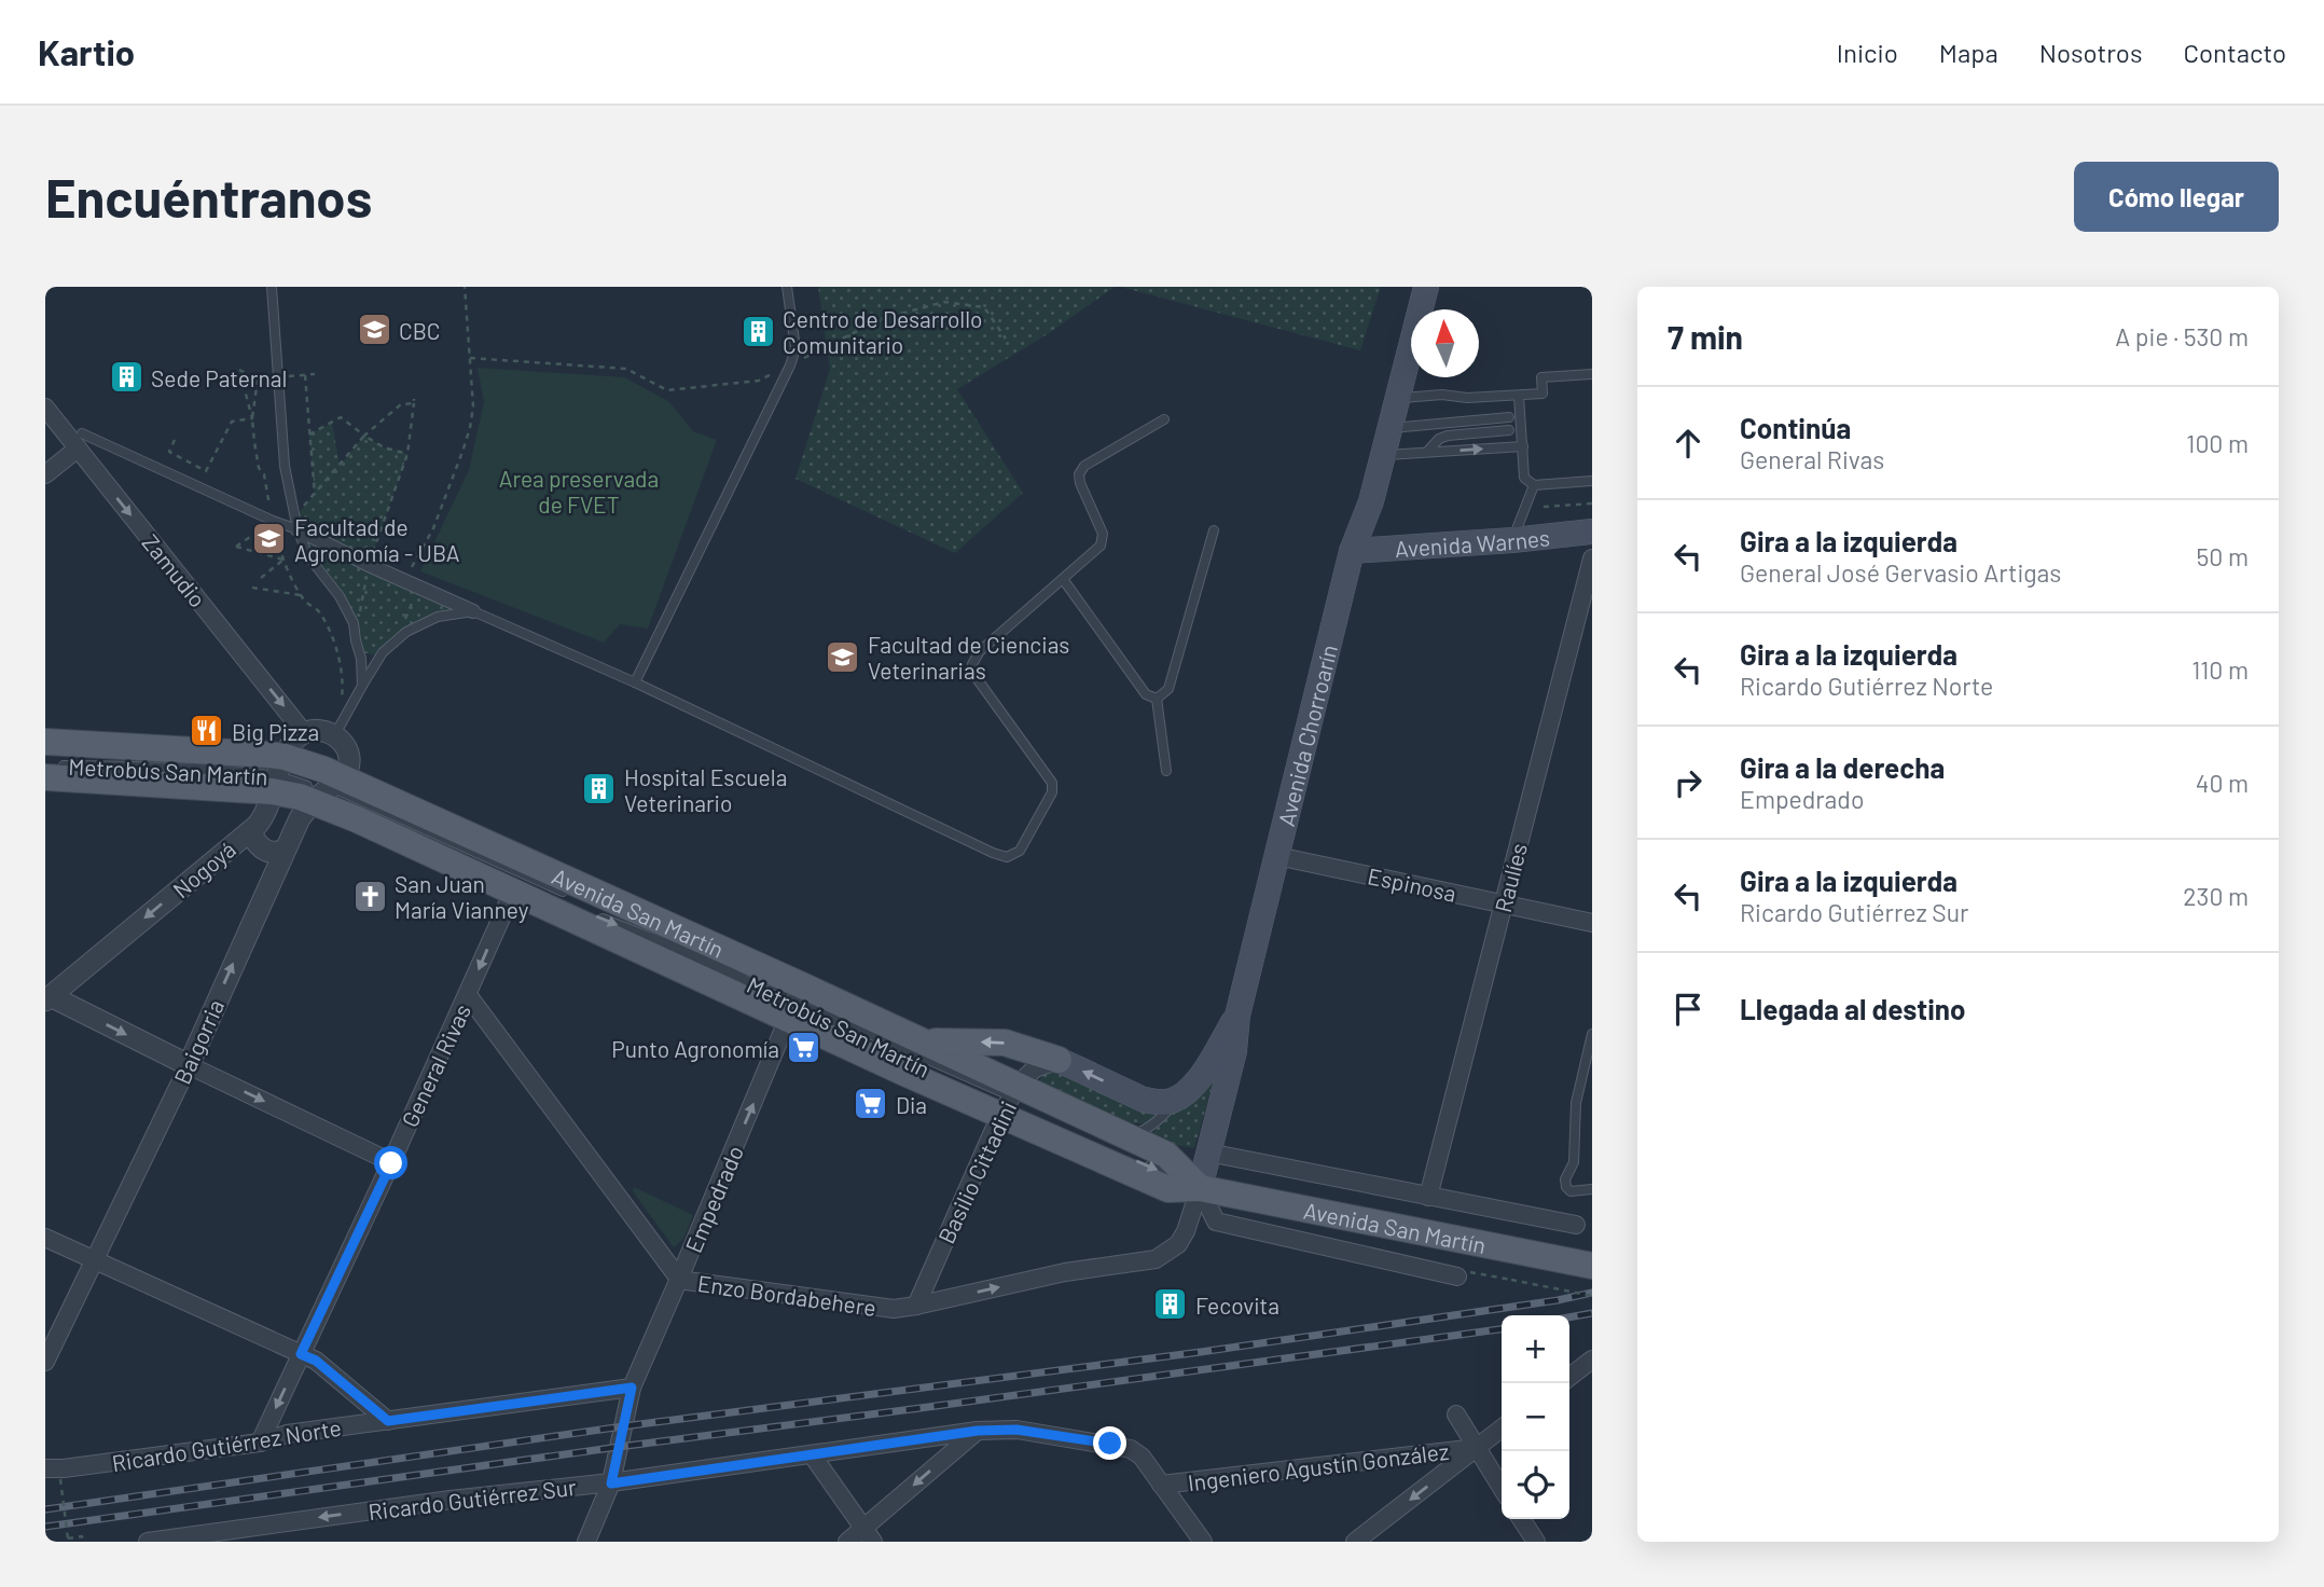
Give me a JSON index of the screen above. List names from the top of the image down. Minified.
{"streets":{"main road":["Avenida Warnes","Avenida Chorroarín","Avenida San Martín"],"street":["Zamudio","Nogoyá","Raulíes","Espinosa","Baigorria","General Rivas","Basilio Cittadini","Empedrado","Enzo Bordabehere","Ricardo Gutiérrez Norte","Ingeniero Agustín González","Ricardo Gutiérrez Sur"],"lane":["Metrobús San Martín"]},"crossings":[["Avenida Warnes","Avenida Chorroarín"],["Zamudio","Nogoyá"],["Avenida Chorroarín","Espinosa"],["Avenida Chorroarín","Avenida San Martín"],["Avenida Chorroarín","Enzo Bordabehere"],["Metrobús San Martín","Nogoyá"],["Metrobús San Martín","Avenida San Martín"],["Metrobús San Martín","Empedrado"],["Nogoyá","Avenida San Martín"],["Raulíes","Espinosa"],["Raulíes","Avenida San Martín"],["Avenida San Martín","Baigorria"],["Avenida San Martín","General Rivas"],["Avenida San Martín","Basilio Cittadini"],["Avenida San Martín","Empedrado"],["Avenida San Martín","Enzo Bordabehere"],["General Rivas","Enzo Bordabehere"],["General Rivas","Ricardo Gutiérrez Norte"],["Basilio Cittadini","Enzo Bordabehere"],["Empedrado","Enzo Bordabehere"],["Empedrado","Ricardo Gutiérrez Norte"],["Empedrado","Ricardo Gutiérrez Sur"],["Ingeniero Agustín González","Ricardo Gutiérrez Sur"]],"one_way":["Zamudio","Nogoyá","Baigorria","Empedrado","Ricardo Gutiérrez Sur"],"parks":["Area preservada de FVET"],"places":{"school or university":["CBC","Facultad de Agronomía - UBA","Facultad de Ciencias Veterinarias"],"building":["Centro de Desarrollo Comunitario","Sede Paternal","Hospital Escuela Veterinario","Fecovita"],"restaurant":["Big Pizza"],"church":["San Juan María Vianney"],"supermarket":["Punto Agronomía","Dia"]},"north":"top","page":{"header":"Kartio","nav":["Inicio","Mapa","Nosotros","Contacto"],"buttons":"Cómo llegar","title":"Encuéntranos","heading":["7 min","A pie · 530 m"],"list":[["Continúa","General Rivas","100 m"],["Gira a la izquierda","General José Gervasio Artigas","50 m"],["Gira a la izquierda","Ricardo Gutiérrez Norte","110 m"],["Gira a la derecha","Empedrado","40 m"],["Gira a la izquierda","Ricardo Gutiérrez Sur","230 m"],"Llegada al destino"],"map_buttons":["+","−"]}}
